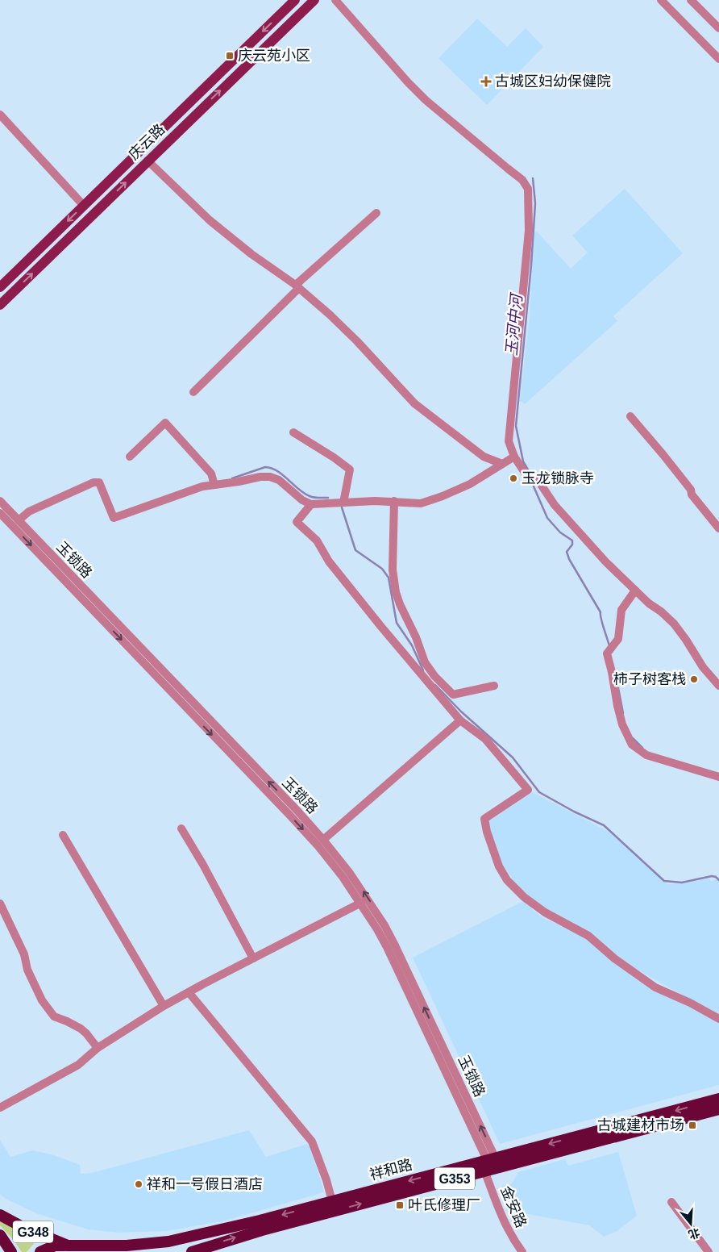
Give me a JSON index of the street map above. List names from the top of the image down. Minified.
{"streets":{"highway":["祥和路","G353","G348"],"main road":["庆云路"],"street":["玉锁路","金安路"]},"crossings":[["玉锁路","祥和路"],["玉锁路","金安路"],["祥和路","金安路"],["祥和路","G348"]],"water":["玉河中河"],"places":{"transit":["庆云苑小区","古城建材市场","叶氏修理厂"],"health":["古城区妇幼保健院"],"other":["玉龙锁脉寺","柿子树客栈","祥和一号假日酒店"]},"north":"bottom"}
